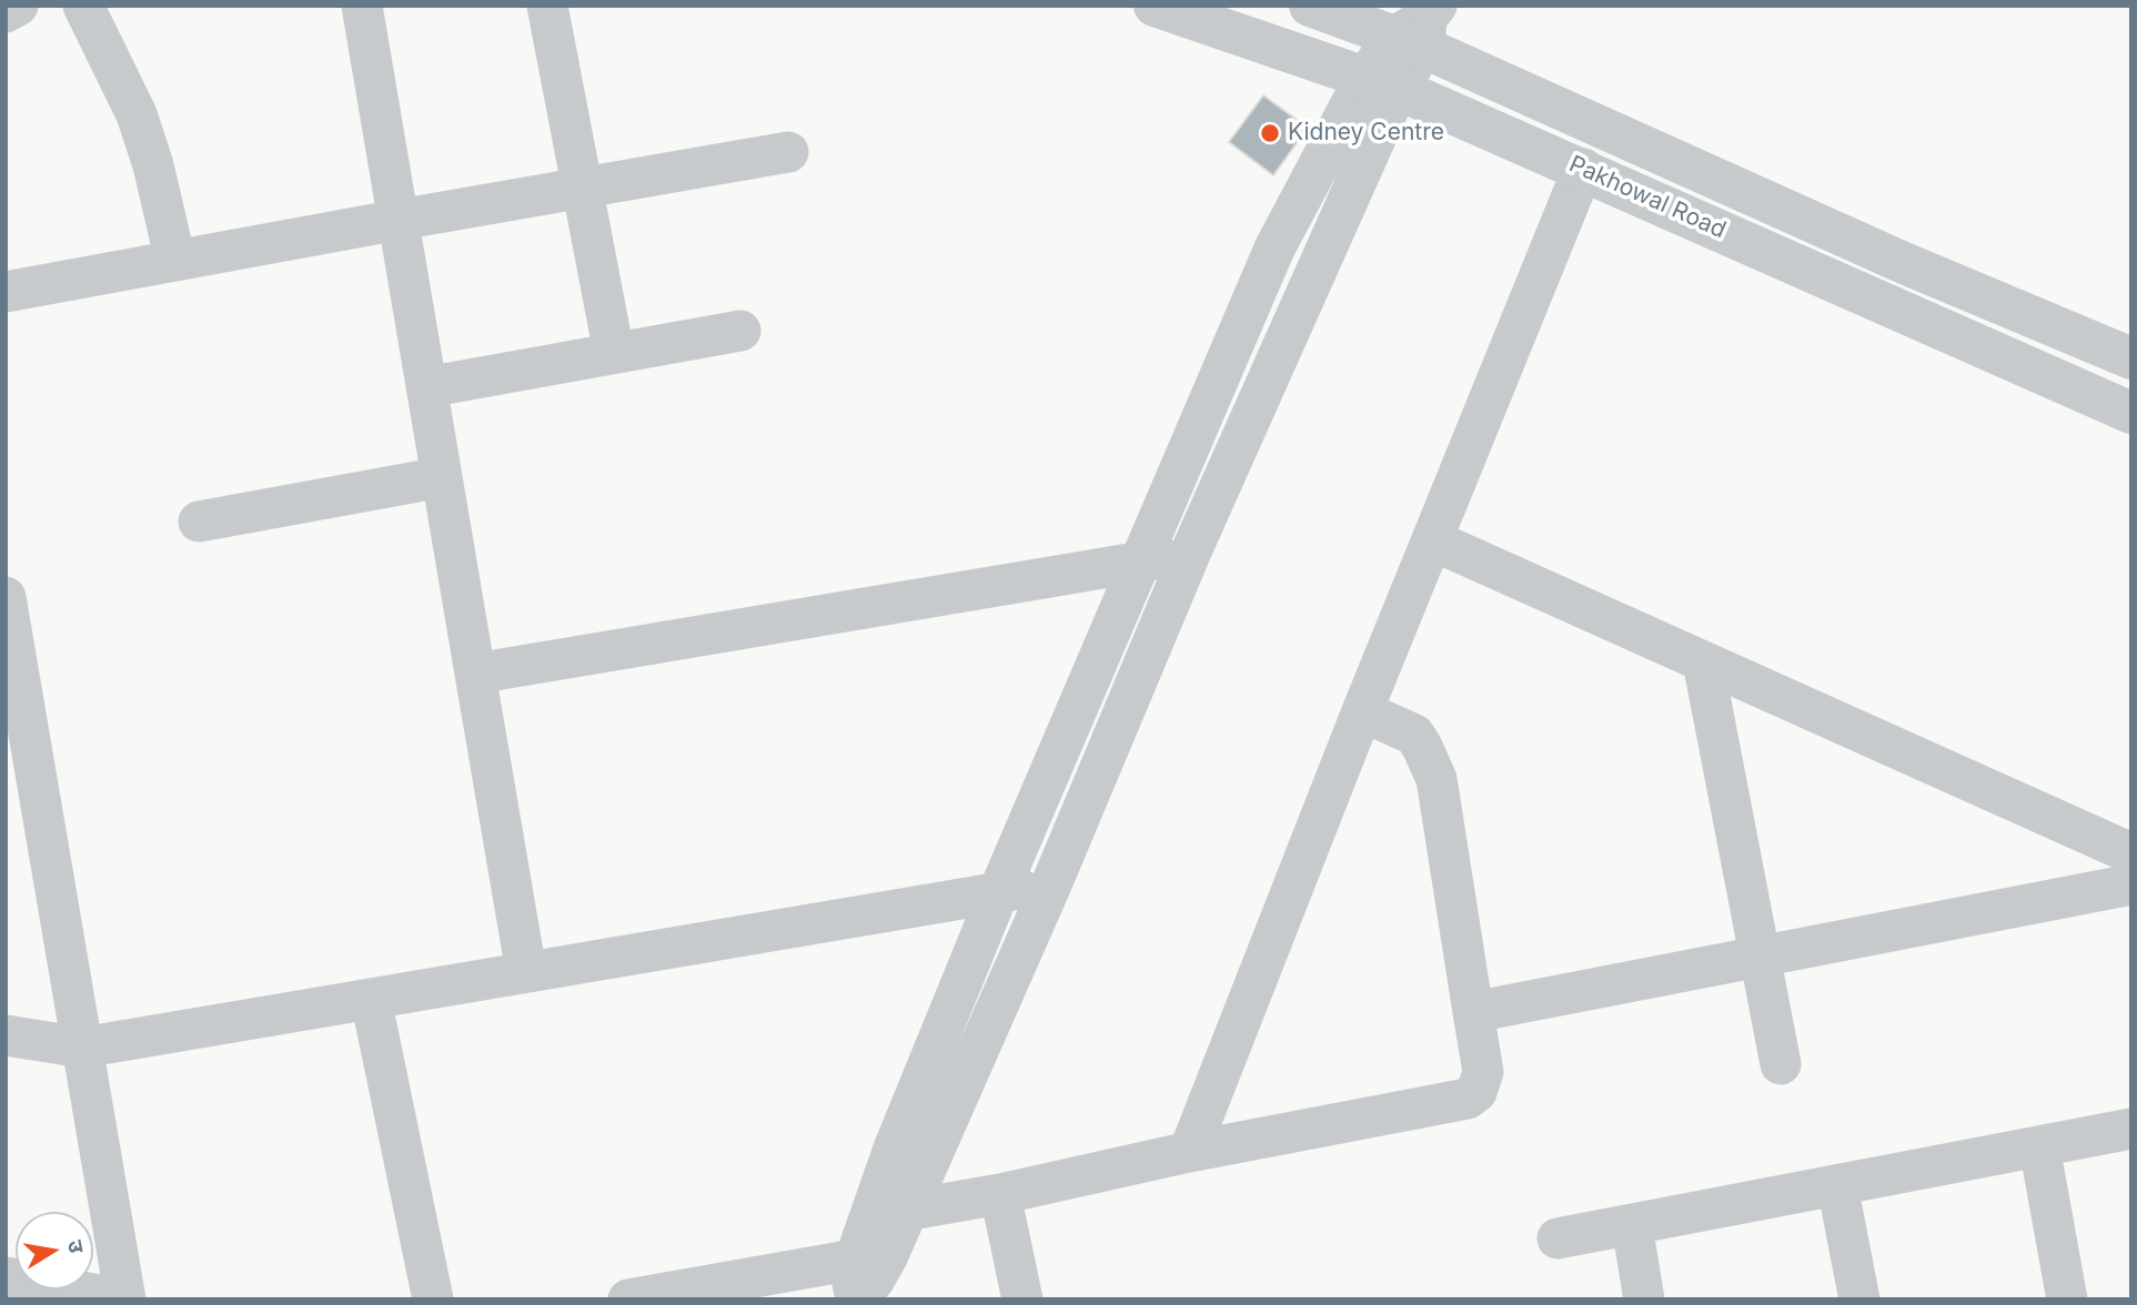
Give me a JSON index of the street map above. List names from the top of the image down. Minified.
{"streets":{"street":["Pakhowal Road"]},"places":["Kidney Centre"],"north":"right"}
